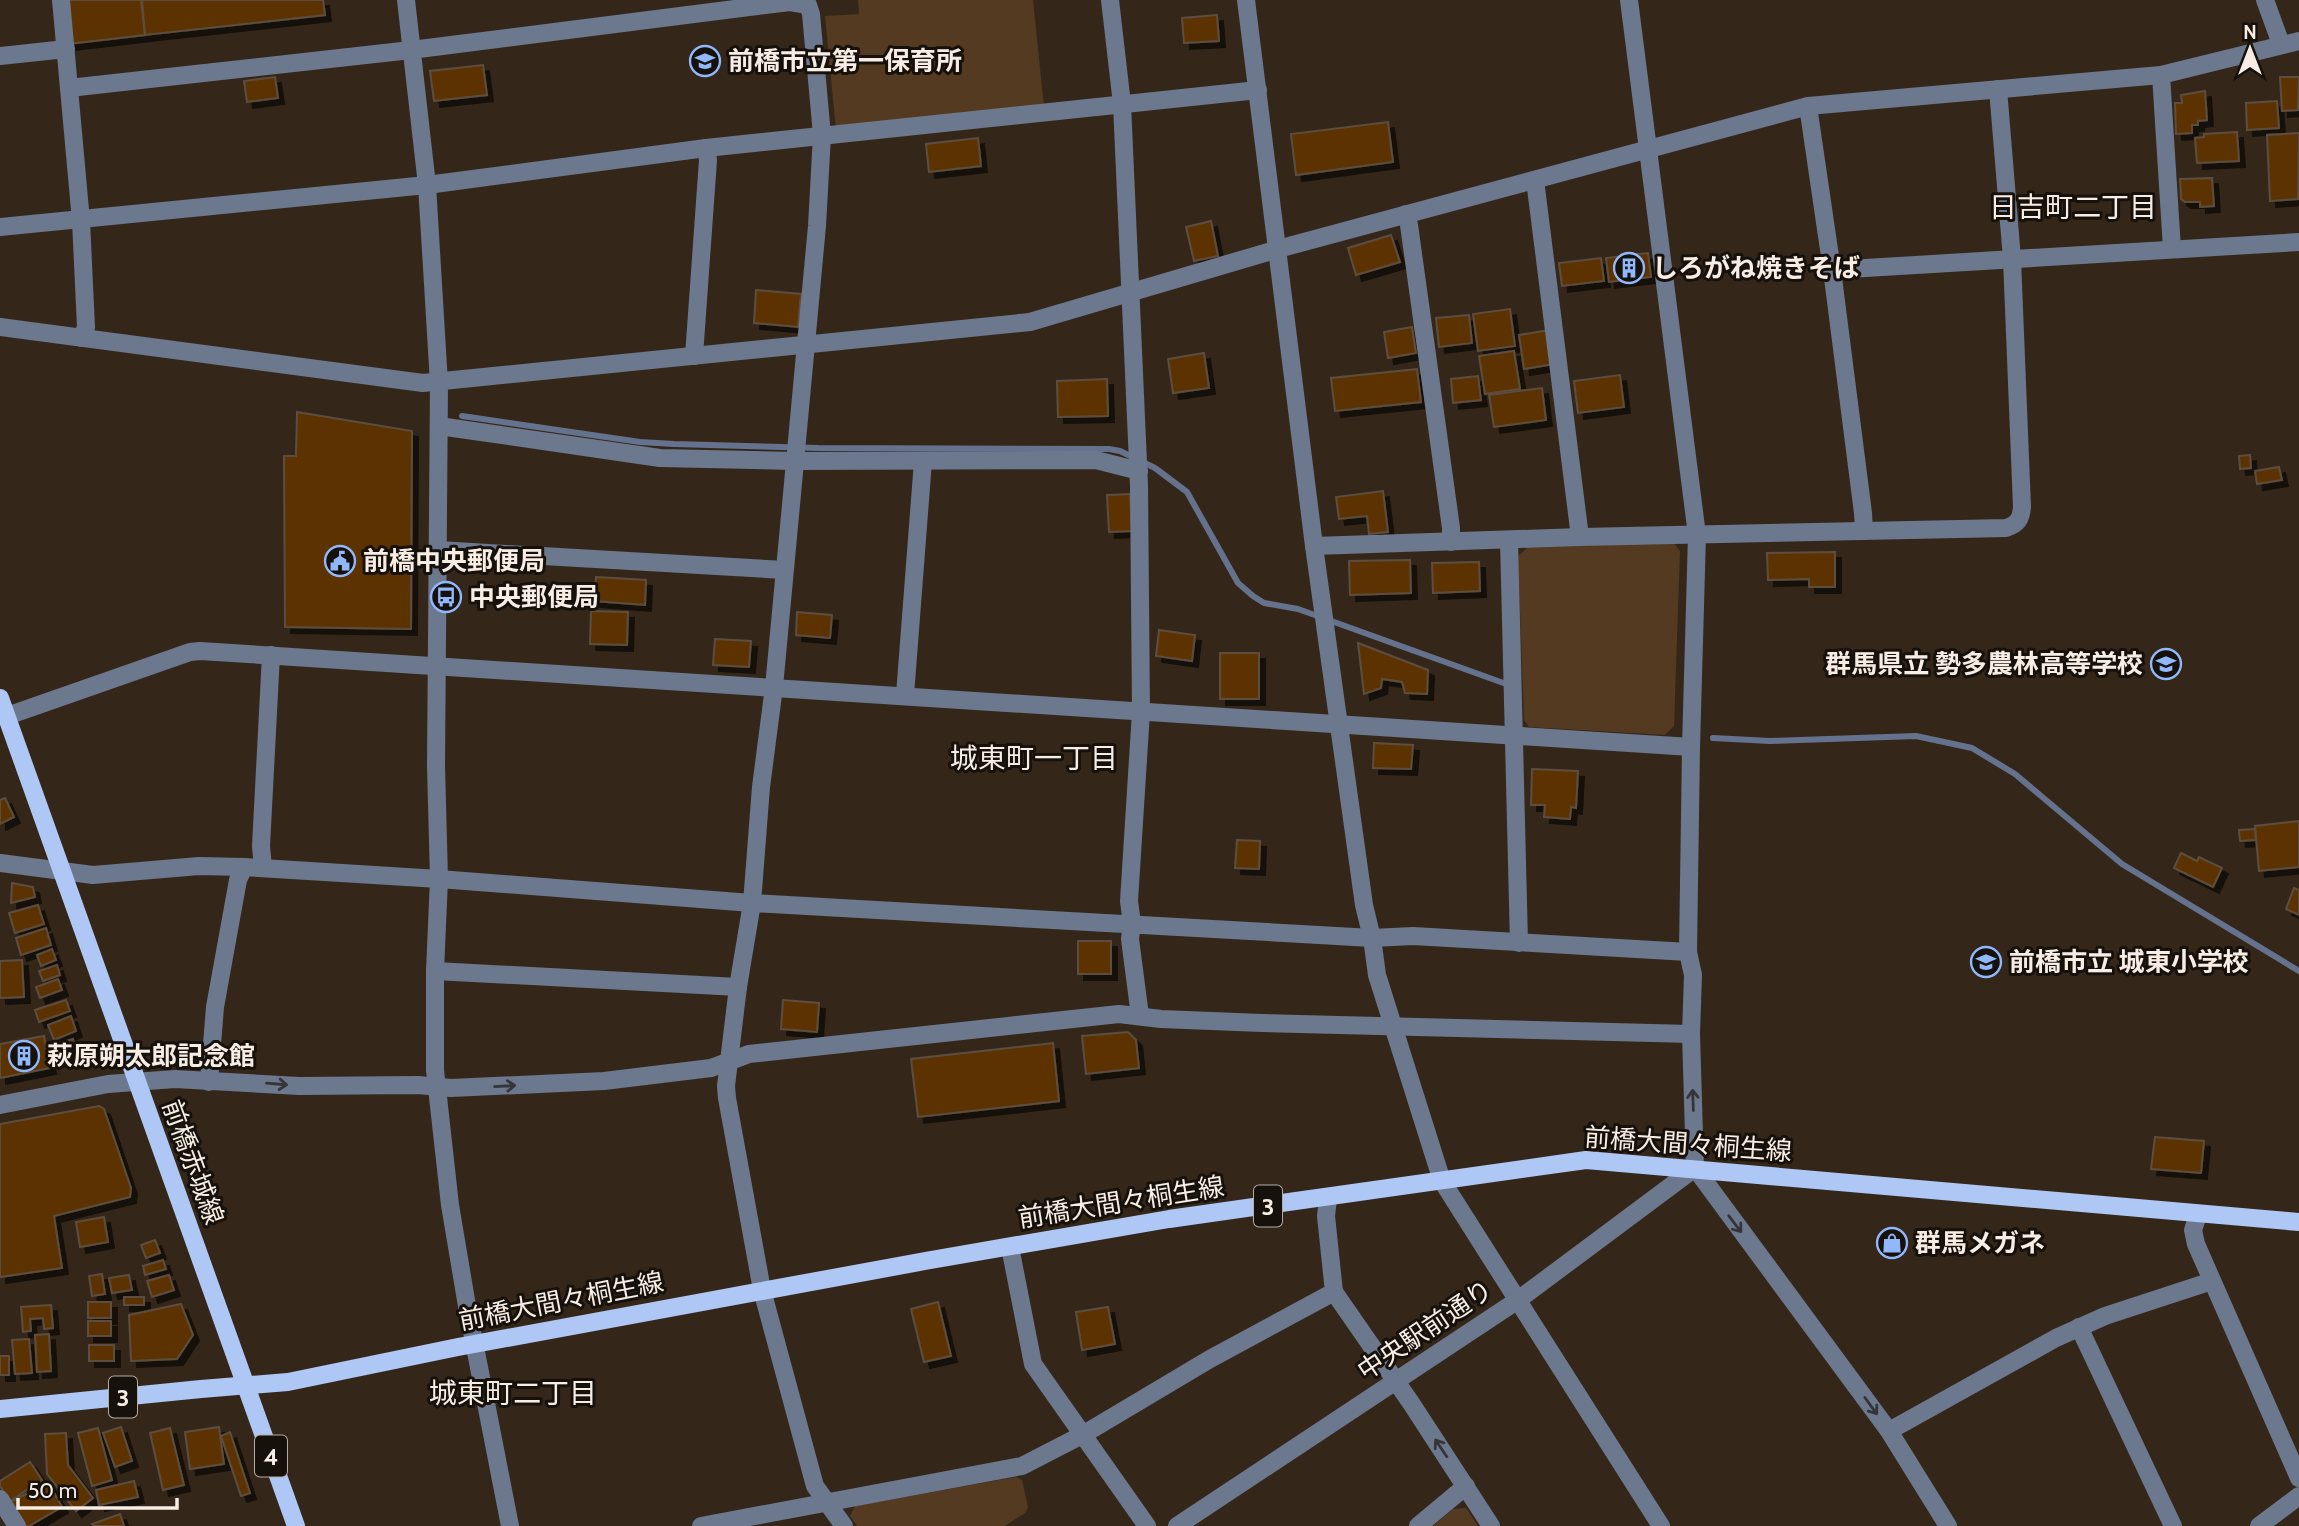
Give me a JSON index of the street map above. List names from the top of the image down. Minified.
{"streets":{"main road":["前橋大間々桐生線","前橋赤城線","3","4"],"street":["中央駅前通り"]},"crossings":[["前橋大間々桐生線","前橋赤城線"],["前橋大間々桐生線","中央駅前通り"]],"districts":["日吉町二丁目","城東町一丁目","城東町二丁目"],"places":{"school or university":["前橋市立第一保育所","群馬県立 勢多農林高等学校","前橋市立 城東小学校"],"building":["しろがね焼きそば","萩原朔太郎記念館"],"public building":["前橋中央郵便局"],"bus stop":["中央郵便局"],"shop":["群馬メガネ"]},"scale_bar":"50 m","north":"top"}
